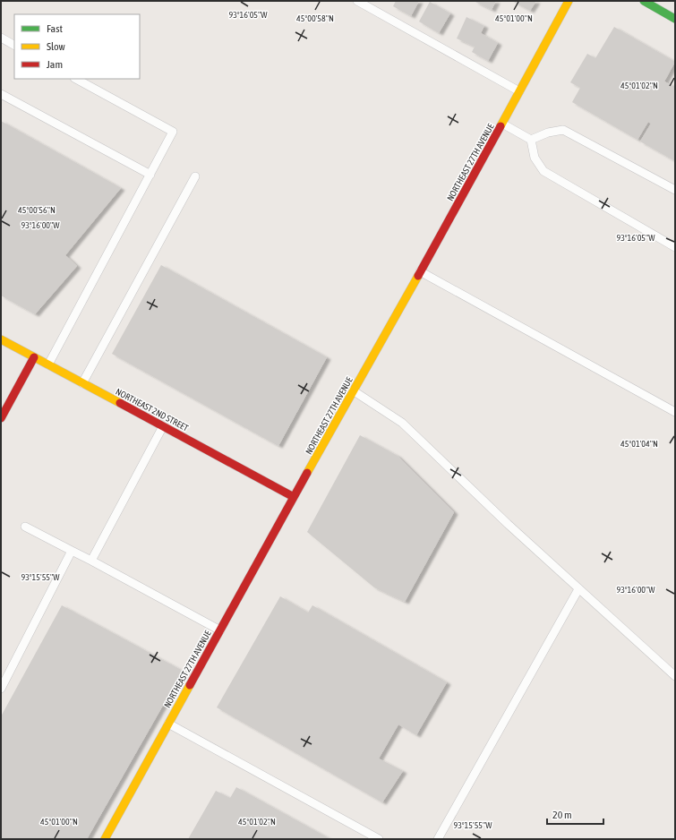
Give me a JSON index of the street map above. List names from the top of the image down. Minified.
{"streets":{"street":["NORTHEAST 27TH AVENUE","NORTHEAST 2ND STREET"]},"crossings":[["NORTHEAST 27TH AVENUE","NORTHEAST 2ND STREET"]],"legend":["Fast","Slow","Jam"],"scale_bar":"20 m","coordinates":["93°16'05\"W","45°00'58\"N","45°01'00\"N","45°01'02\"N","45°00'56\"N","93°16'00\"W","45°01'04\"N","93°15'55\"W"]}
